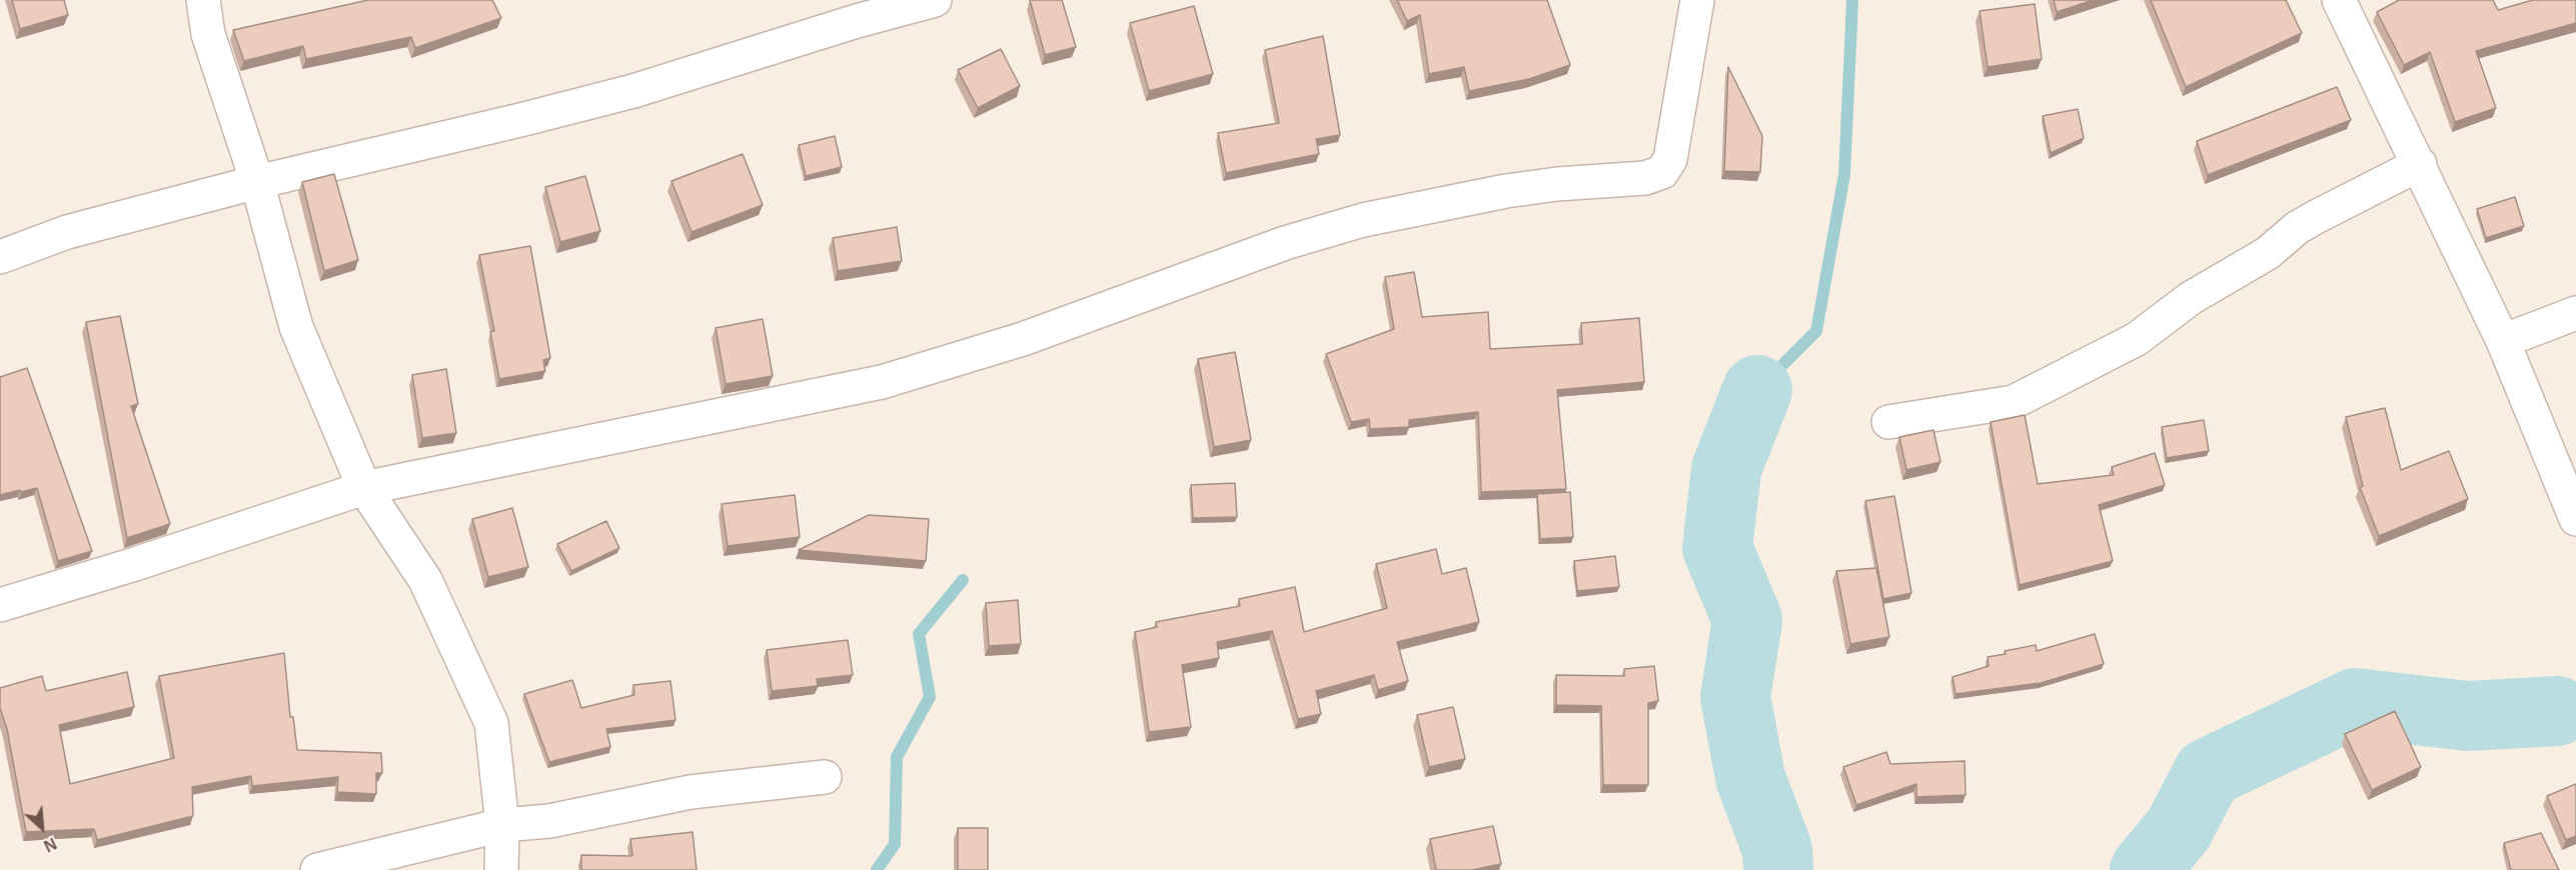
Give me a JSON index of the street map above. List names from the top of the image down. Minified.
{"north":"bottom right"}
